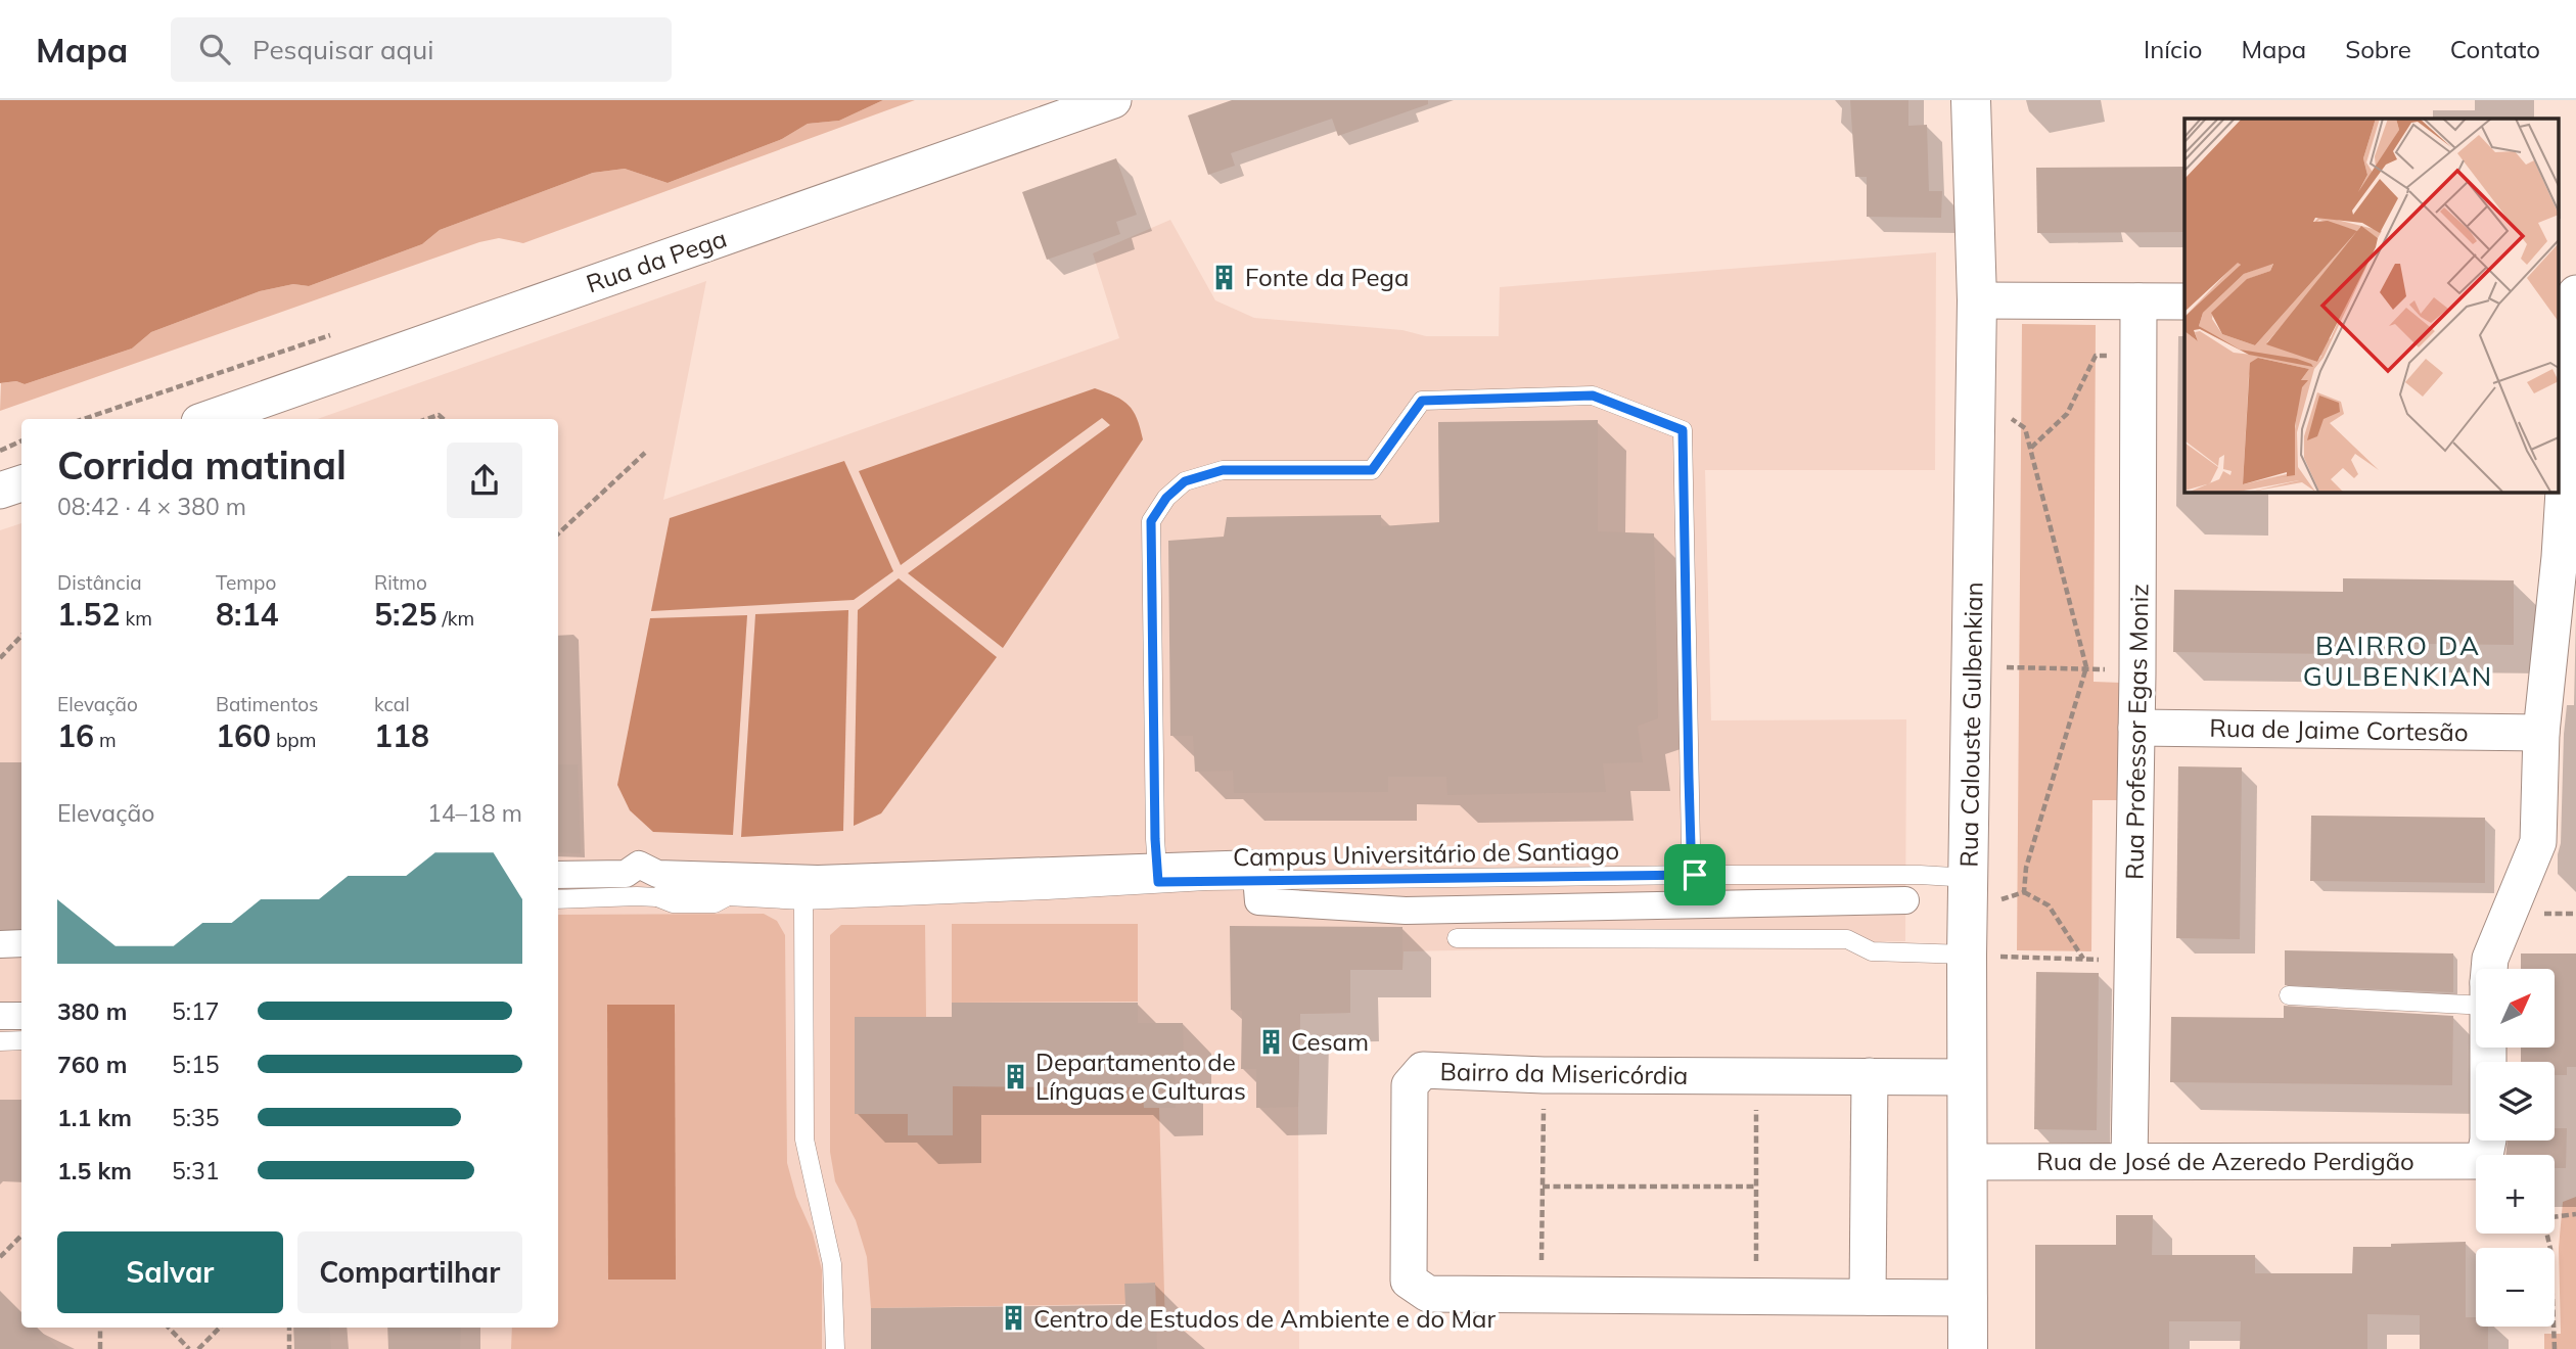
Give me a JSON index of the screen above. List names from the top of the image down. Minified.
{"streets":{"main road":["Rua Calouste Gulbenkian"],"street":["Rua da Pega","Rua de Jaime Cortesão","Rua Professor Egas Moniz","Bairro da Misericórdia","Rua de José de Azeredo Perdigão"],"lane":["Campus Universitário de Santiago"]},"crossings":[["Rua Calouste Gulbenkian","Campus Universitário de Santiago"],["Rua Calouste Gulbenkian","Bairro da Misericórdia"],["Rua Calouste Gulbenkian","Rua de José de Azeredo Perdigão"],["Rua de Jaime Cortesão","Rua Professor Egas Moniz"],["Rua Professor Egas Moniz","Rua de José de Azeredo Perdigão"]],"districts":["BAIRRO DA GULBENKIAN"],"places":{"building":["Fonte da Pega","Cesam","Departamento de Línguas e Culturas","Centro de Estudos de Ambiente e do Mar"]},"north":"top right","page":{"header":"Mapa","search":"Pesquisar aqui","nav":["Início","Mapa","Sobre","Contato"],"heading":["Corrida matinal","08:42 · 4 × 380 m"],"stats":[["Distância","1.52 km"],["Tempo","8:14"],["Ritmo","5:25 /km"],["Elevação","16 m"],["Batimentos","160 bpm"],["kcal","118"]],"chart":["Elevação","14–18 m"],"map_buttons":["+","−"],"list":[{"name":"380 m","note":"5:17"},{"name":"760 m","note":"5:15"},{"name":"1.1 km","note":"5:35"},{"name":"1.5 km","note":"5:31"}],"buttons":["Salvar","Compartilhar"]}}
